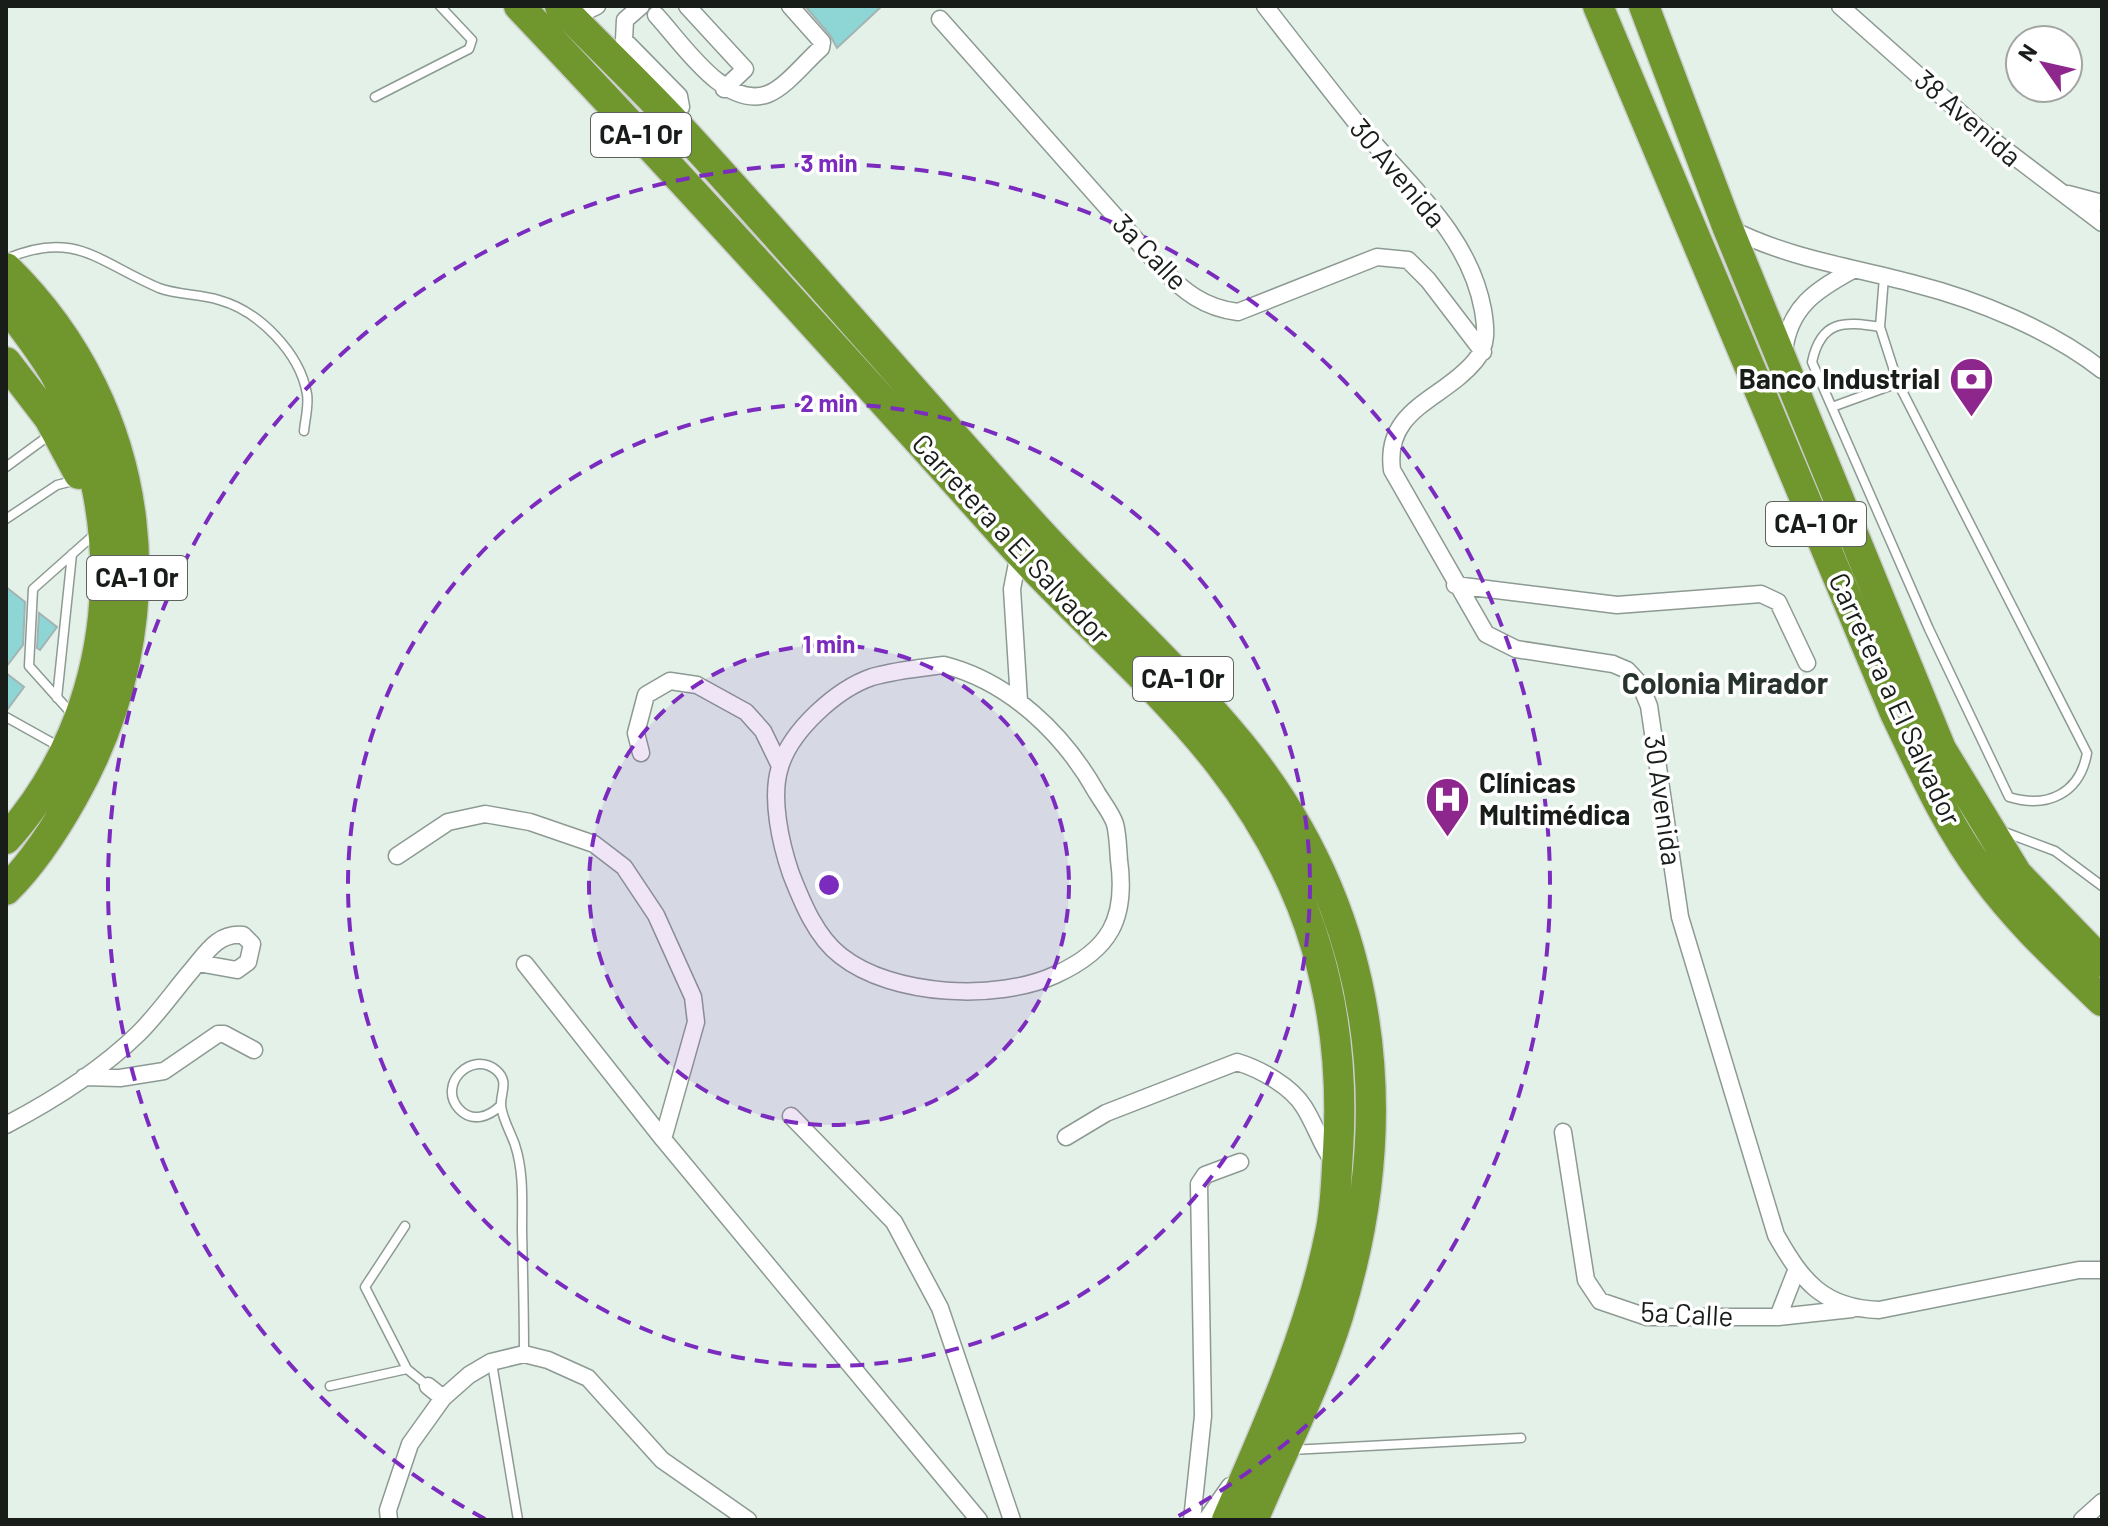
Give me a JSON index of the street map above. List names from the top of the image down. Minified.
{"streets":{"highway":["CA-1 Or","Carretera a El Salvador"],"street":["38 Avenida","30 Avenida","3a Calle","5a Calle"]},"crossings":[["30 Avenida","3a Calle"],["30 Avenida","5a Calle"]],"districts":["Colonia Mirador"],"places":{"bank":["Banco Industrial"],"hospital":["Clínicas Multimédica"]},"north":"top left","rings":["3 min","2 min","1 min"]}
